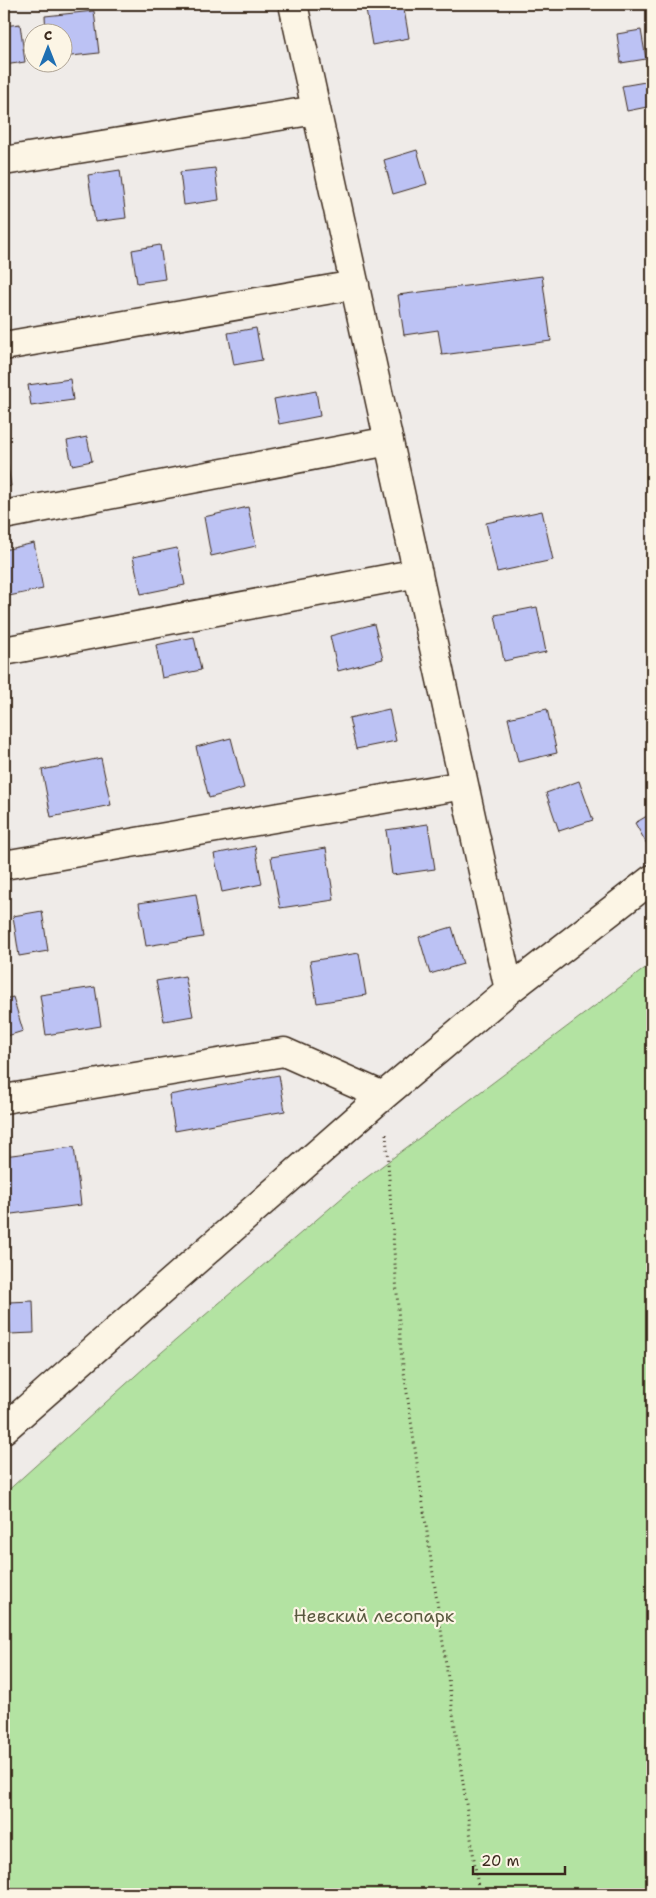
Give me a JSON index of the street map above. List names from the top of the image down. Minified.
{"parks":["Невский лесопарк"],"scale_bar":"20 m","north":"top"}
